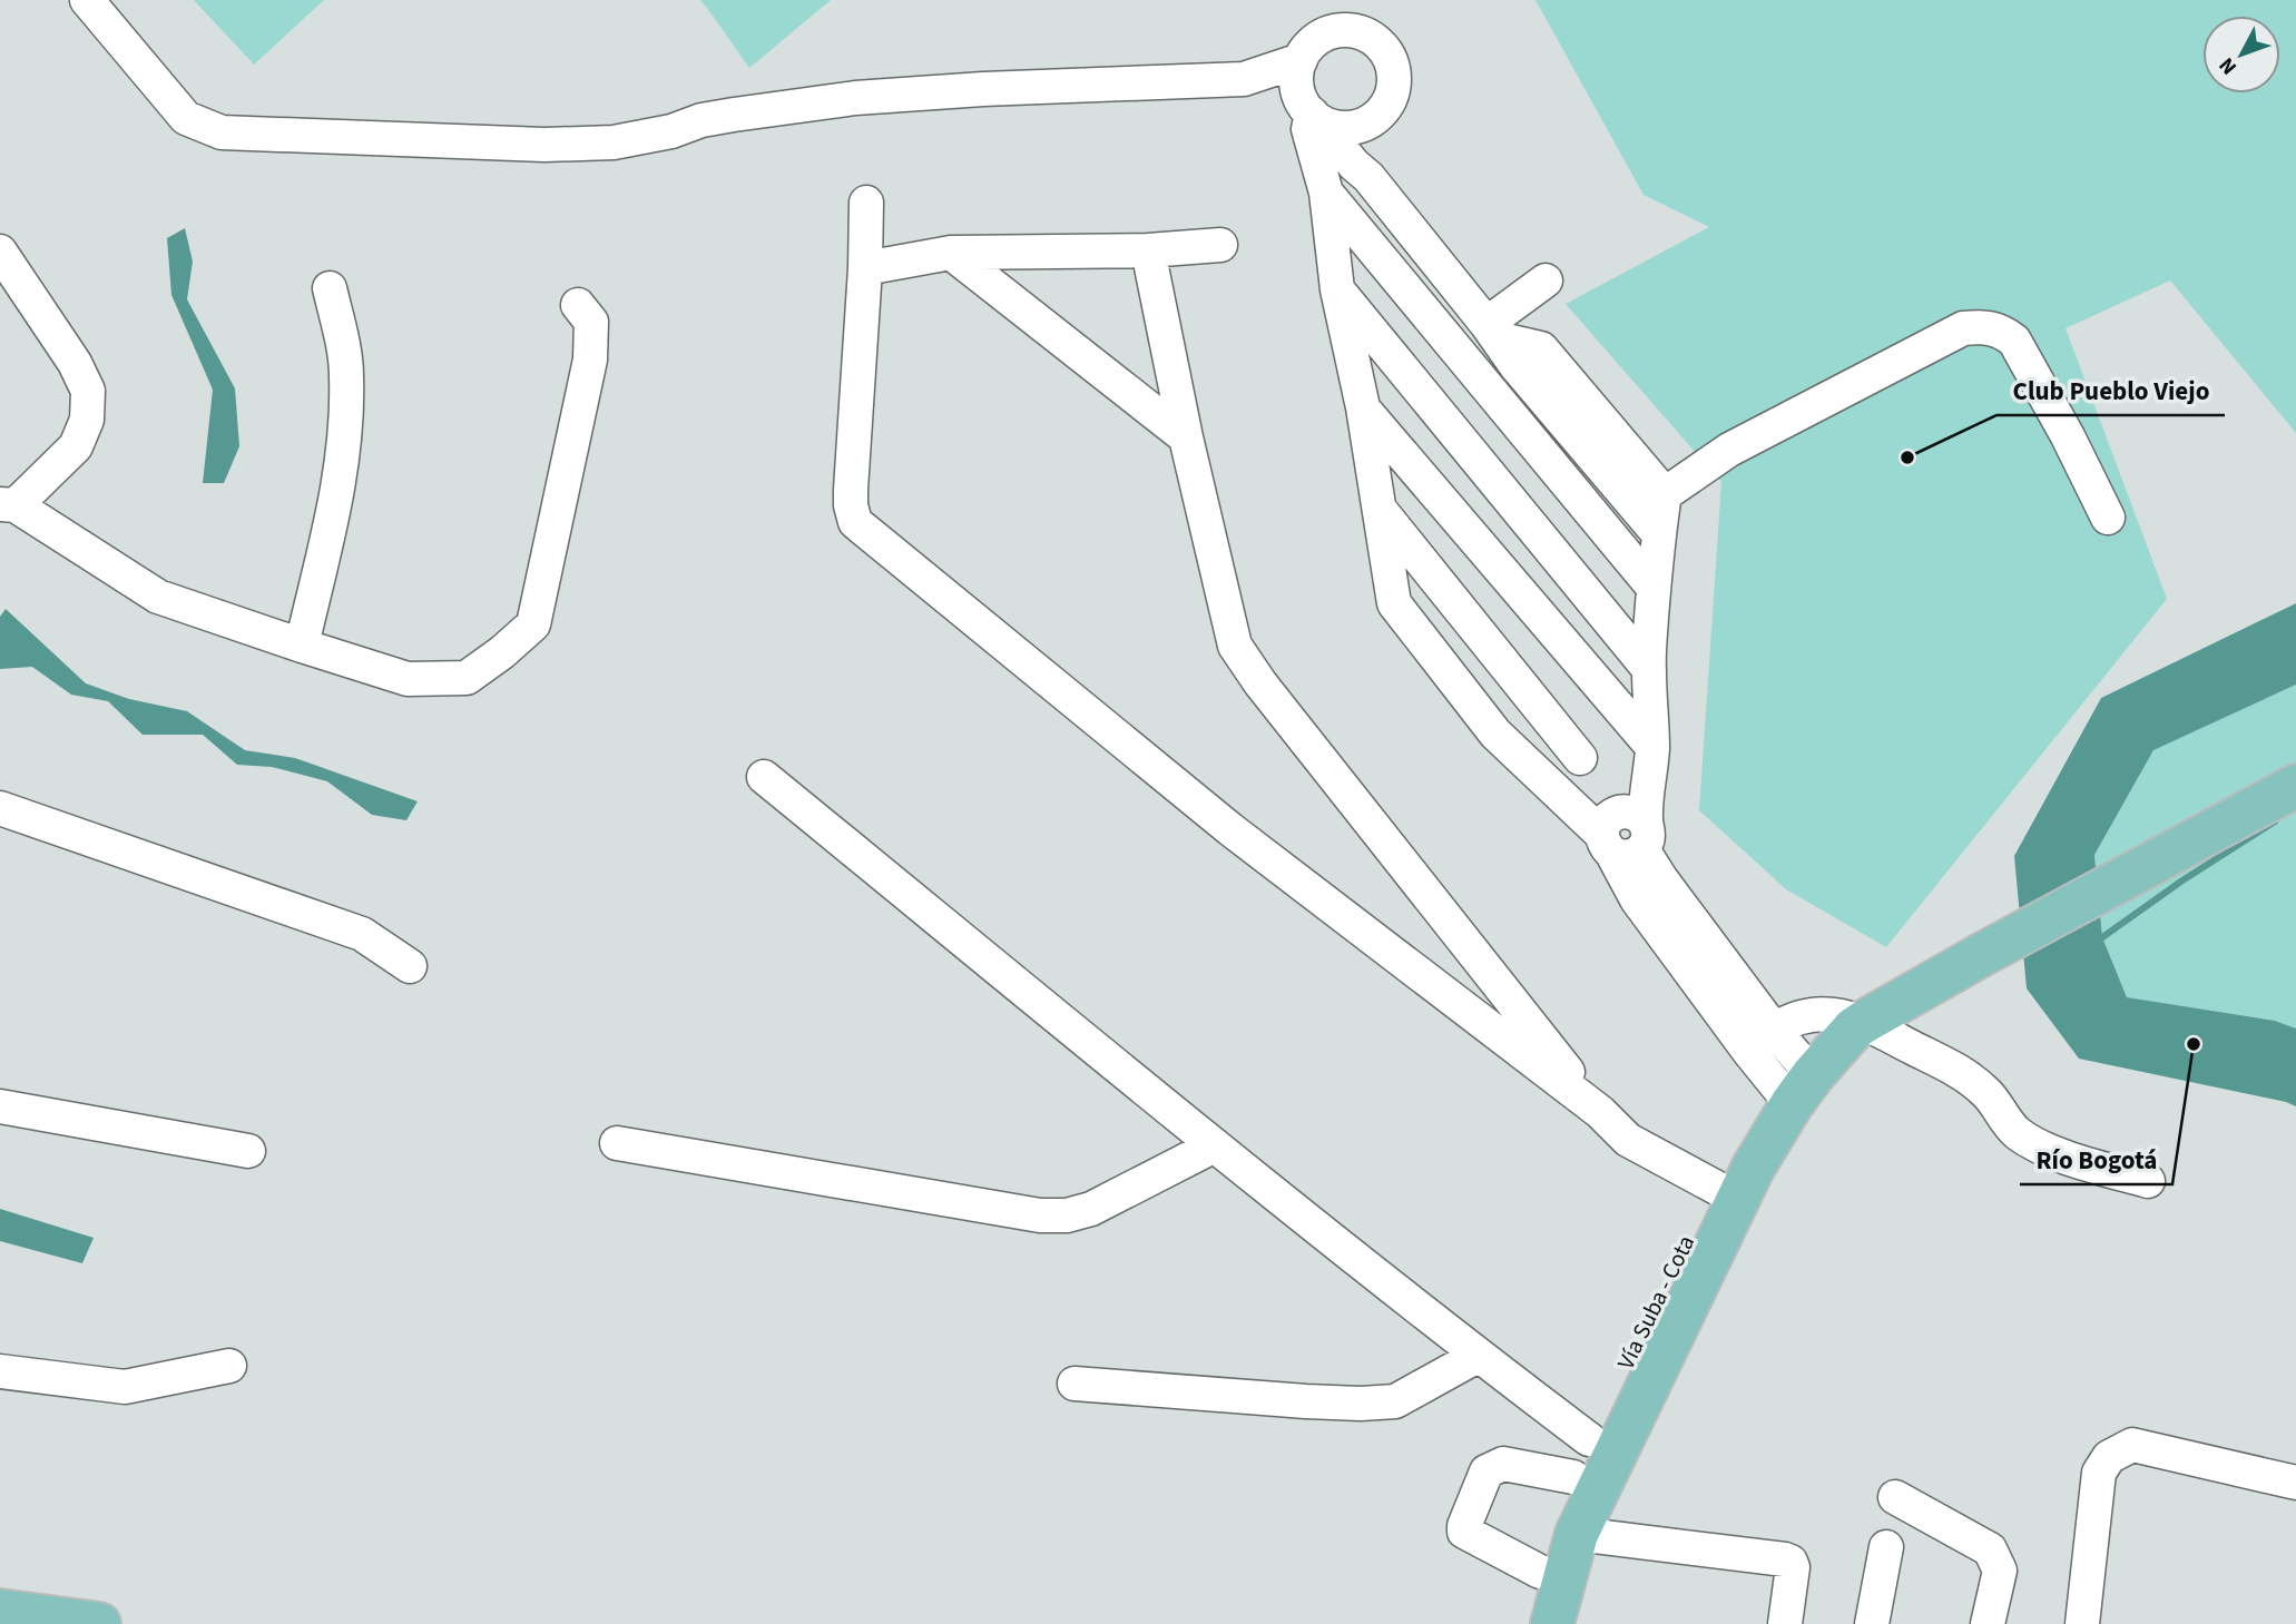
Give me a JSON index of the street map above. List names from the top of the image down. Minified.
{"streets":{"main road":["Vía Suba - Cota"]},"places":["Club Pueblo Viejo","Río Bogotá"],"north":"bottom left"}
